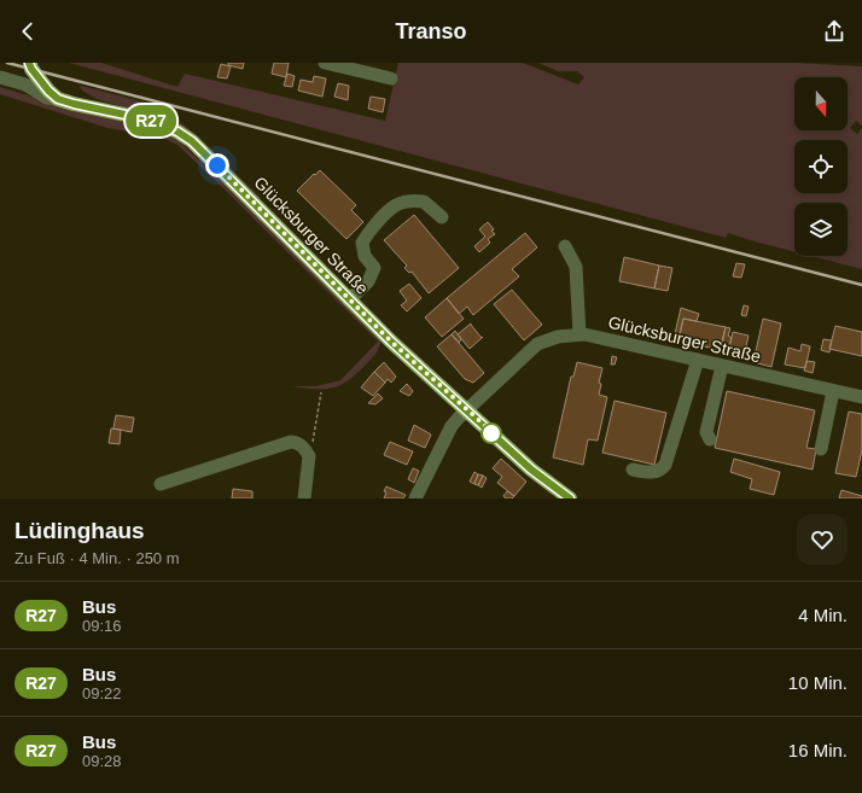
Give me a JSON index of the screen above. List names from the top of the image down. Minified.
{"streets":{"main road":["Glücksburger Straße"]},"lines":["bus line R27"],"north":"bottom","page":{"header":"Transo","on_map":"R27","heading":["Lüdinghaus","Zu Fuß · 4 Min. · 250 m"],"list":[{"mark":"R27","name":"Bus","note":"09:16","value":"4 Min."},{"mark":"R27","name":"Bus","note":"09:22","value":"10 Min."},{"mark":"R27","name":"Bus","note":"09:28","value":"16 Min."}]}}
